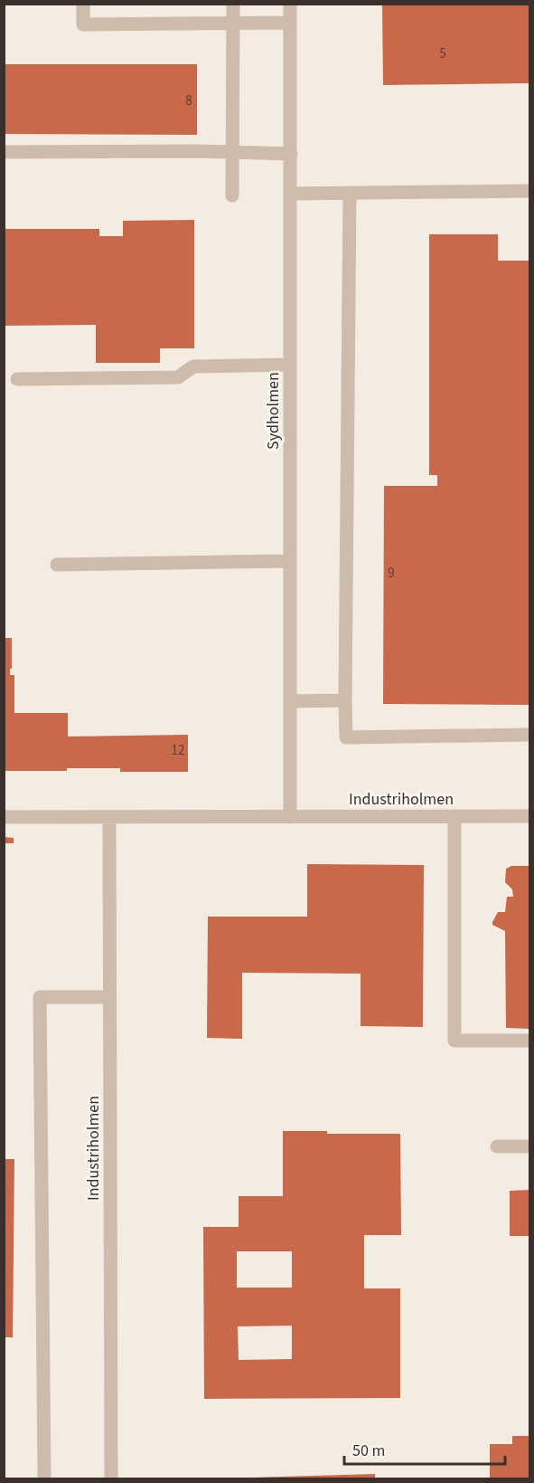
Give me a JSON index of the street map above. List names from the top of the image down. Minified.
{"streets":{"street":["Sydholmen","Industriholmen"]},"crossings":[["Sydholmen","Industriholmen"]],"house_numbers":["5","8","9","12"],"scale_bar":"50 m"}
